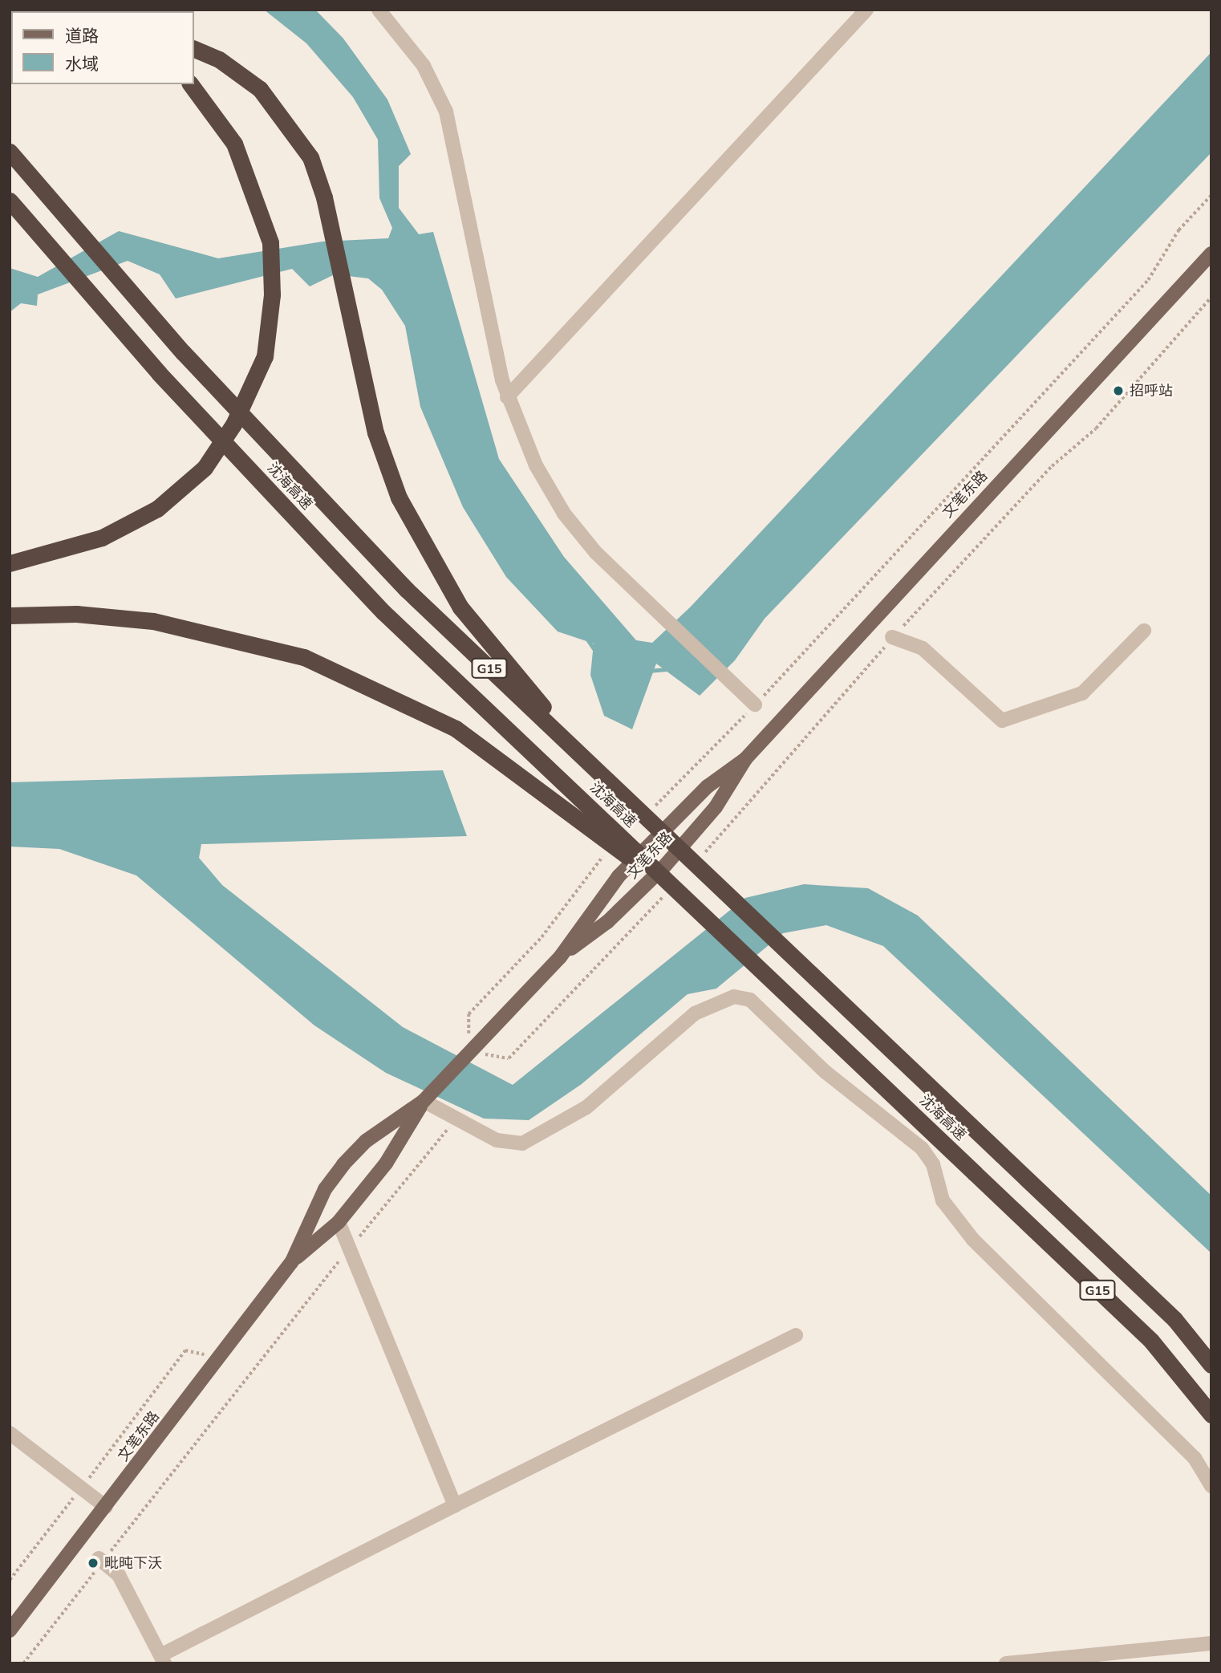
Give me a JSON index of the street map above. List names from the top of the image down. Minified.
{"streets":{"highway":["沈海高速","G15"],"main road":["文笔东路"]},"places":["招呼站","毗旽下沃"],"legend":["道路","水域"]}
